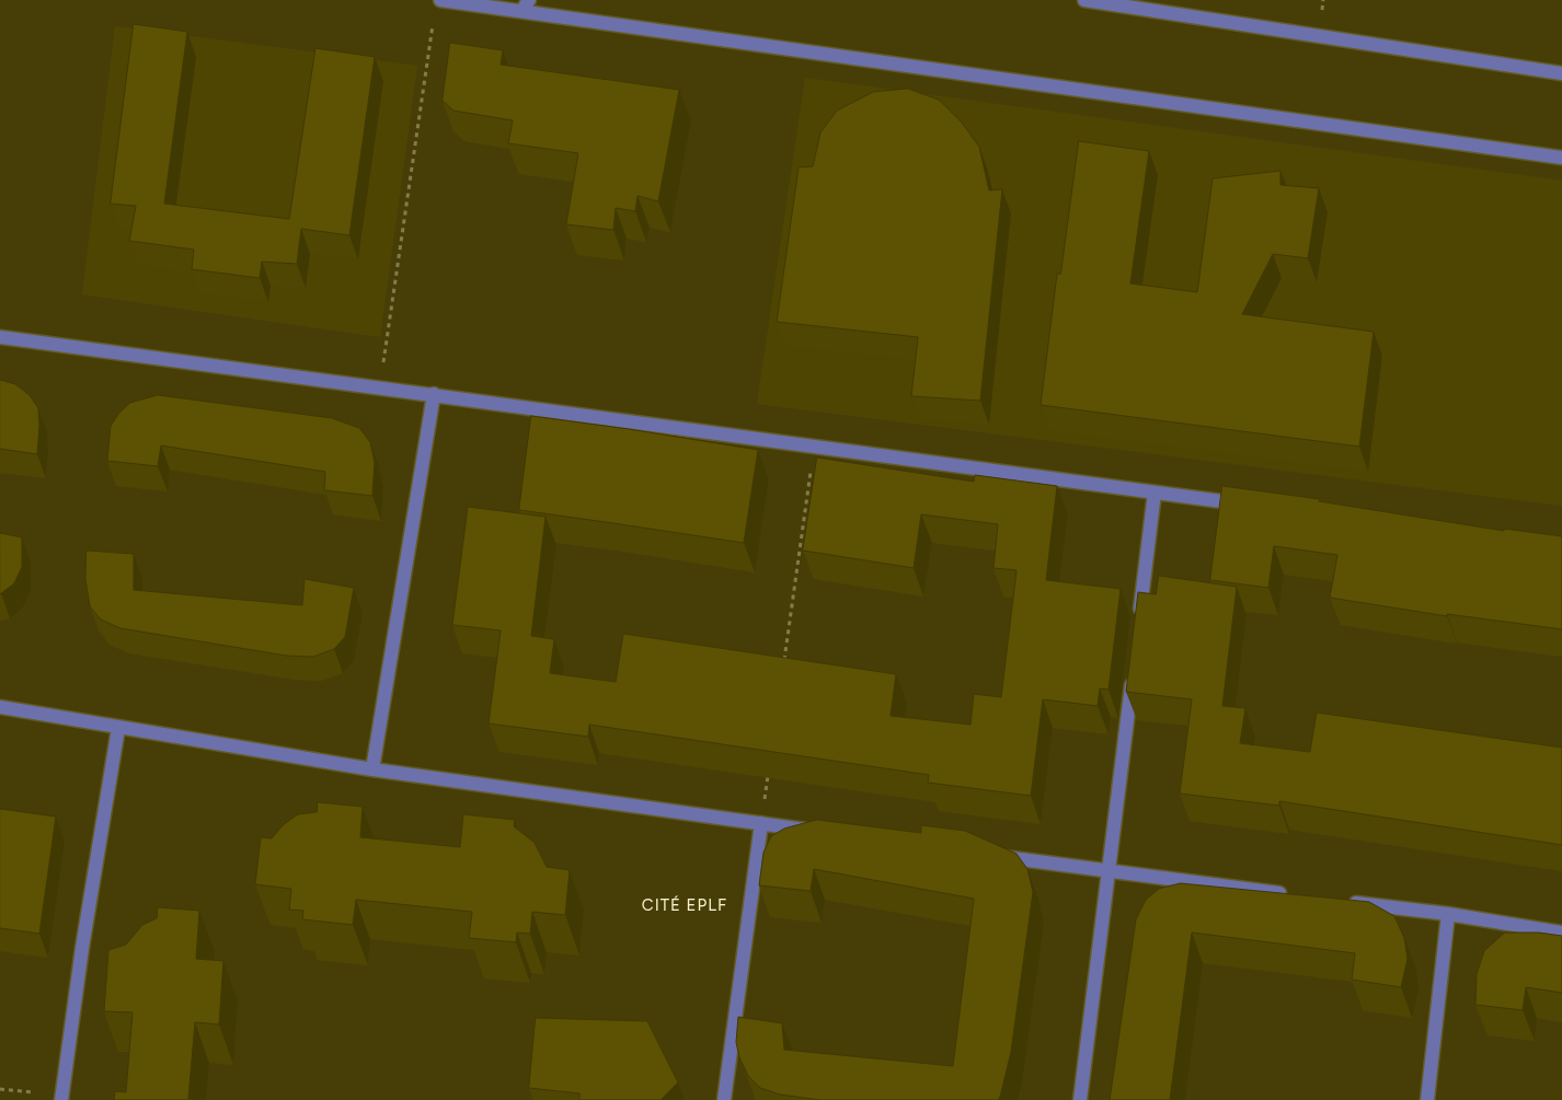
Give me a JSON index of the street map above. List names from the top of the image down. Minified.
{"districts":["CITÉ EPLF"]}
